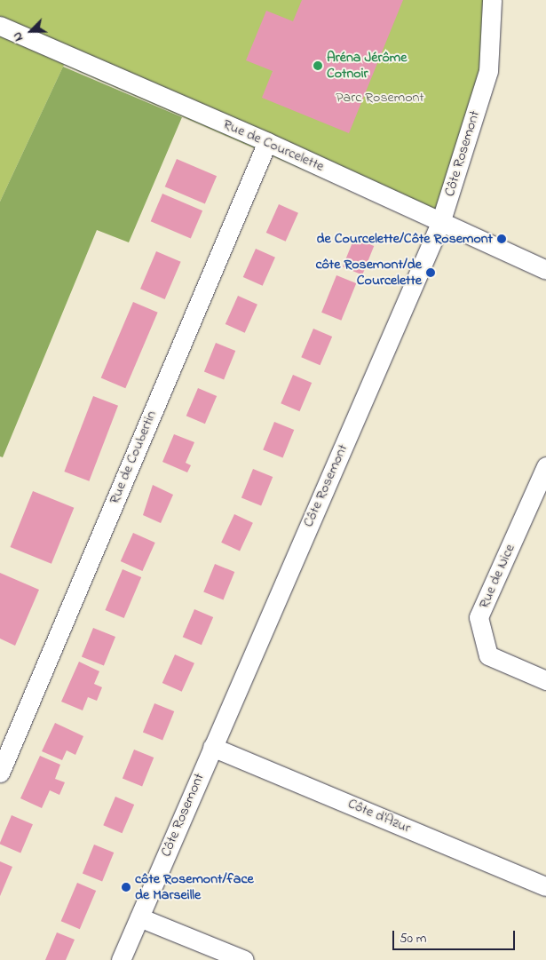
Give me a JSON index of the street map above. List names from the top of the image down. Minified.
{"streets":{"street":["Rue de Courcelette","Côte Rosemont","Rue de Coubertin","Rue de Nice","Côte d'Azur"]},"crossings":[["Rue de Courcelette","Côte Rosemont"],["Rue de Courcelette","Rue de Coubertin"],["Côte Rosemont","Côte d'Azur"]],"parks":["Parc Rosemont"],"places":["Aréna Jérôme Cotnoir","de Courcelette/Côte Rosemont","côte Rosemont/de Courcelette","côte Rosemont/face de Marseille"],"scale_bar":"50 m","north":"bottom left"}
